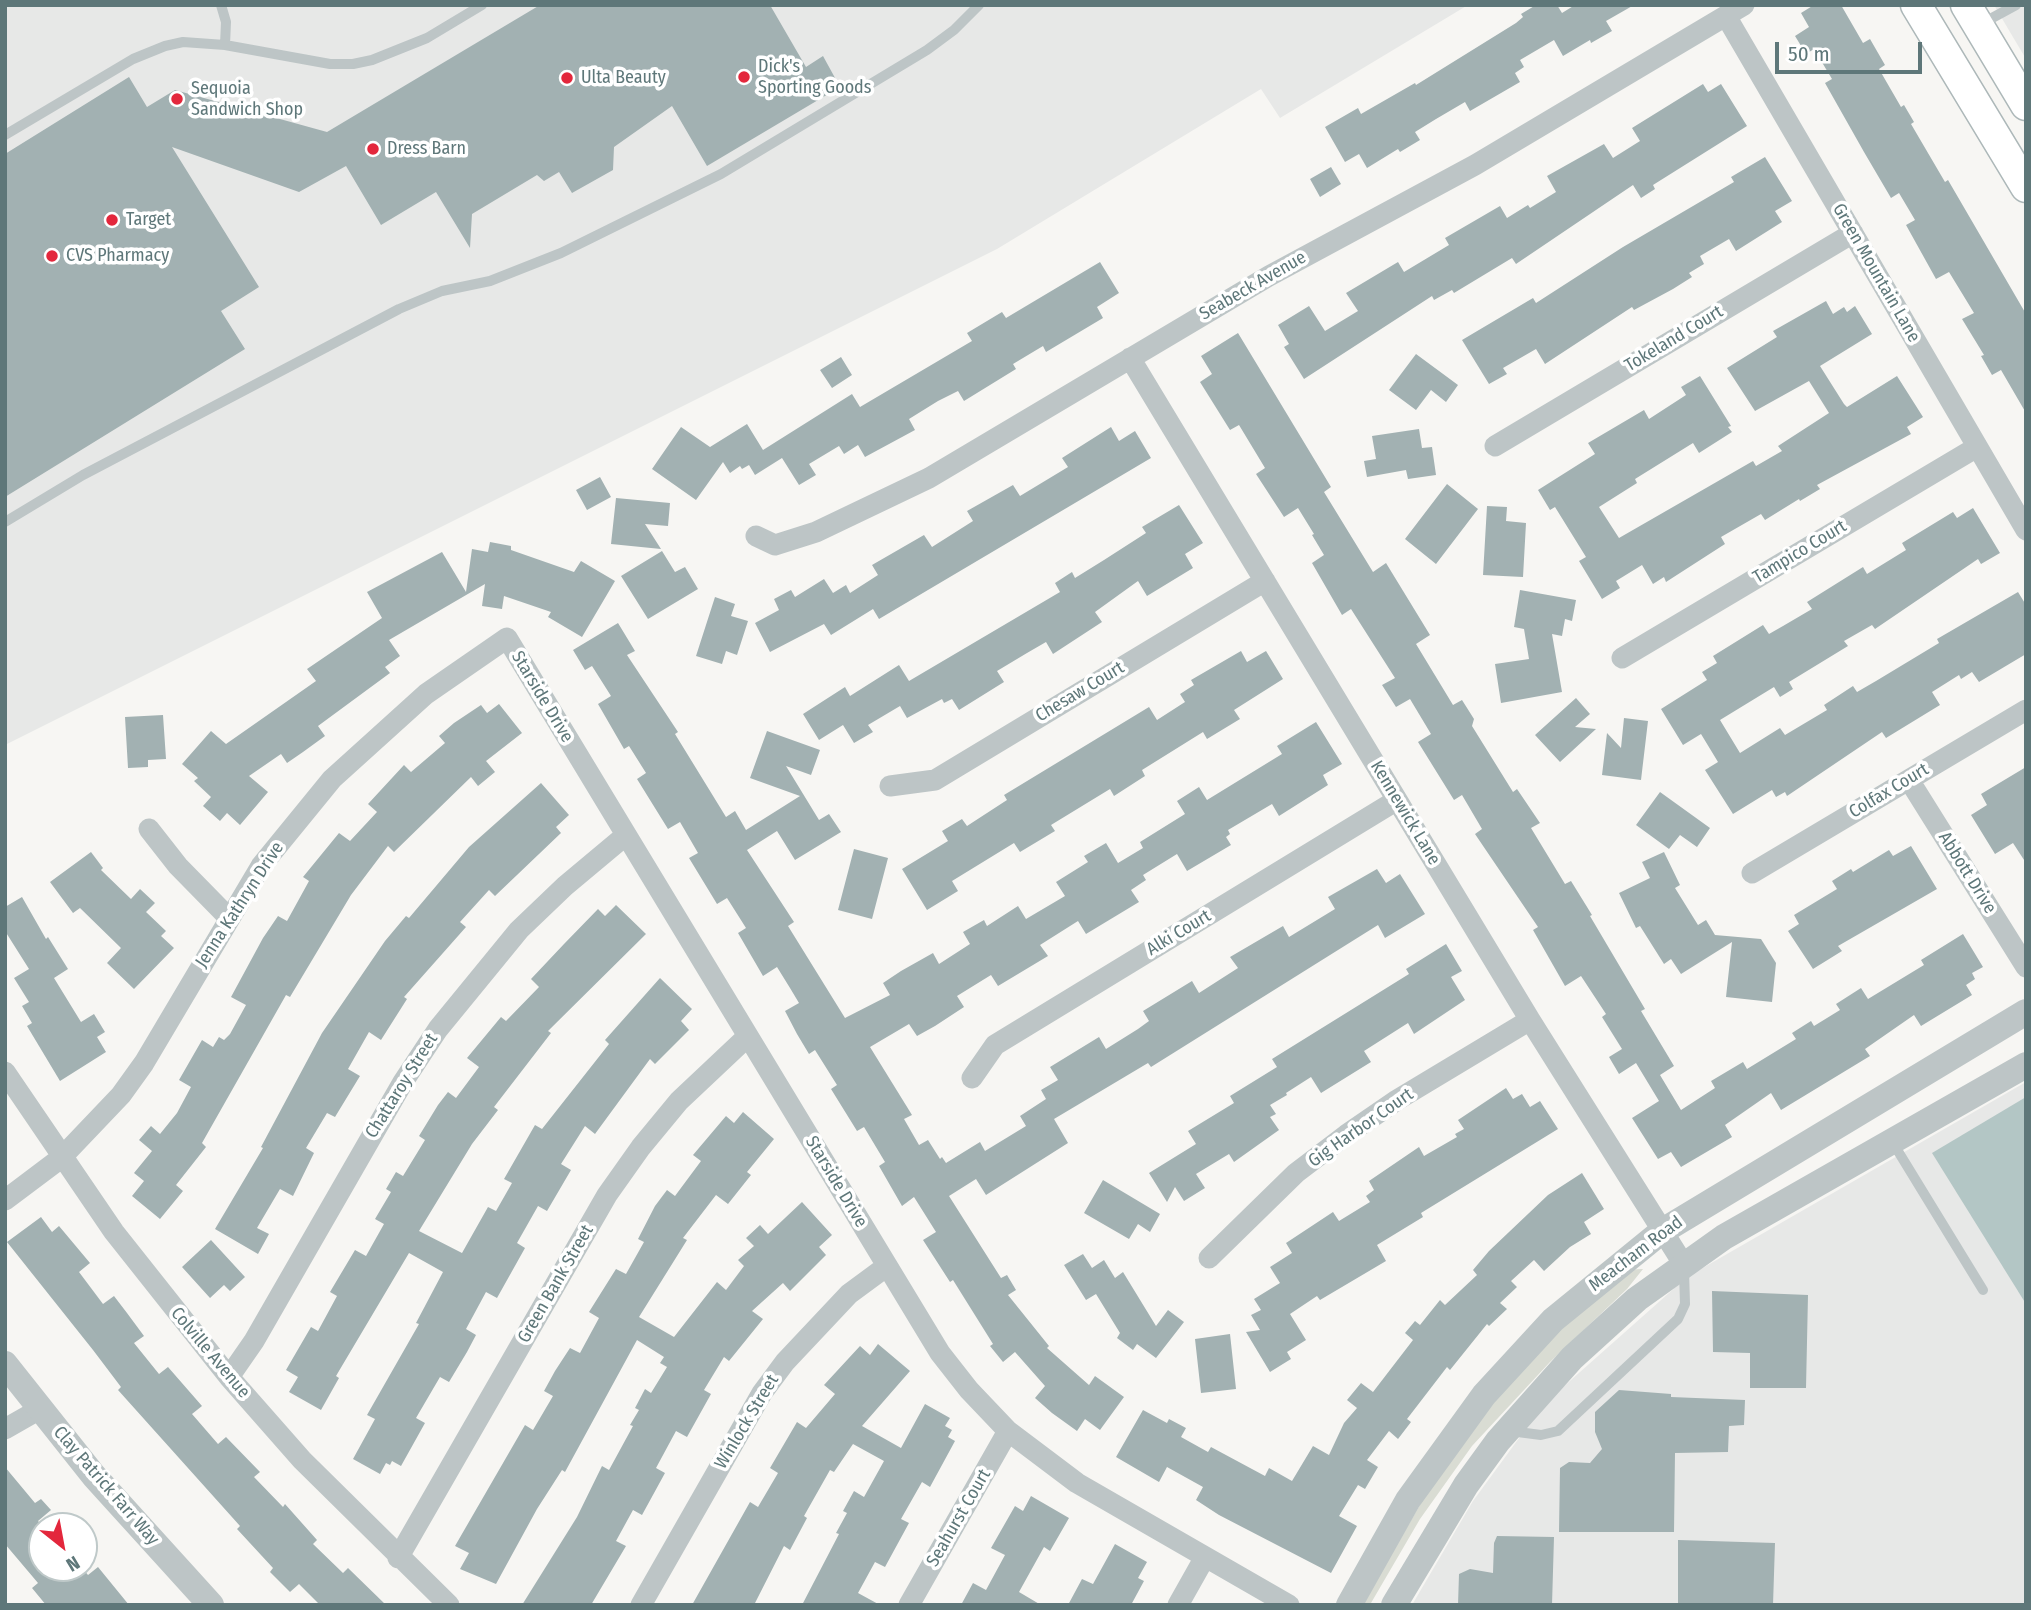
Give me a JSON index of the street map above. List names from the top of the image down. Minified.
{"streets":{"street":["Green Mountain Lane","Seabeck Avenue","Tokeland Court","Tampico Court","Chesaw Court","Starside Drive","Colfax Court","Kennewick Lane","Abbott Drive","Jenna Kathryn Drive","Alki Court","Chattaroy Street","Gig Harbor Court","Meacham Road","Green Bank Street","Colville Avenue","Winlock Street","Clay Patrick Farr Way","Seahurst Court"]},"crossings":[["Green Mountain Lane","Seabeck Avenue"],["Green Mountain Lane","Tokeland Court"],["Green Mountain Lane","Tampico Court"],["Seabeck Avenue","Kennewick Lane"],["Chesaw Court","Kennewick Lane"],["Starside Drive","Jenna Kathryn Drive"],["Starside Drive","Chattaroy Street"],["Starside Drive","Green Bank Street"],["Starside Drive","Winlock Street"],["Starside Drive","Seahurst Court"],["Colfax Court","Abbott Drive"],["Kennewick Lane","Alki Court"],["Kennewick Lane","Gig Harbor Court"],["Kennewick Lane","Meacham Road"],["Jenna Kathryn Drive","Colville Avenue"],["Chattaroy Street","Colville Avenue"],["Green Bank Street","Colville Avenue"]],"places":["Dick's Sporting Goods","Ulta Beauty","Sequoia Sandwich Shop","Dress Barn","Target","CVS Pharmacy"],"scale_bar":"50 m","north":"bottom right"}
